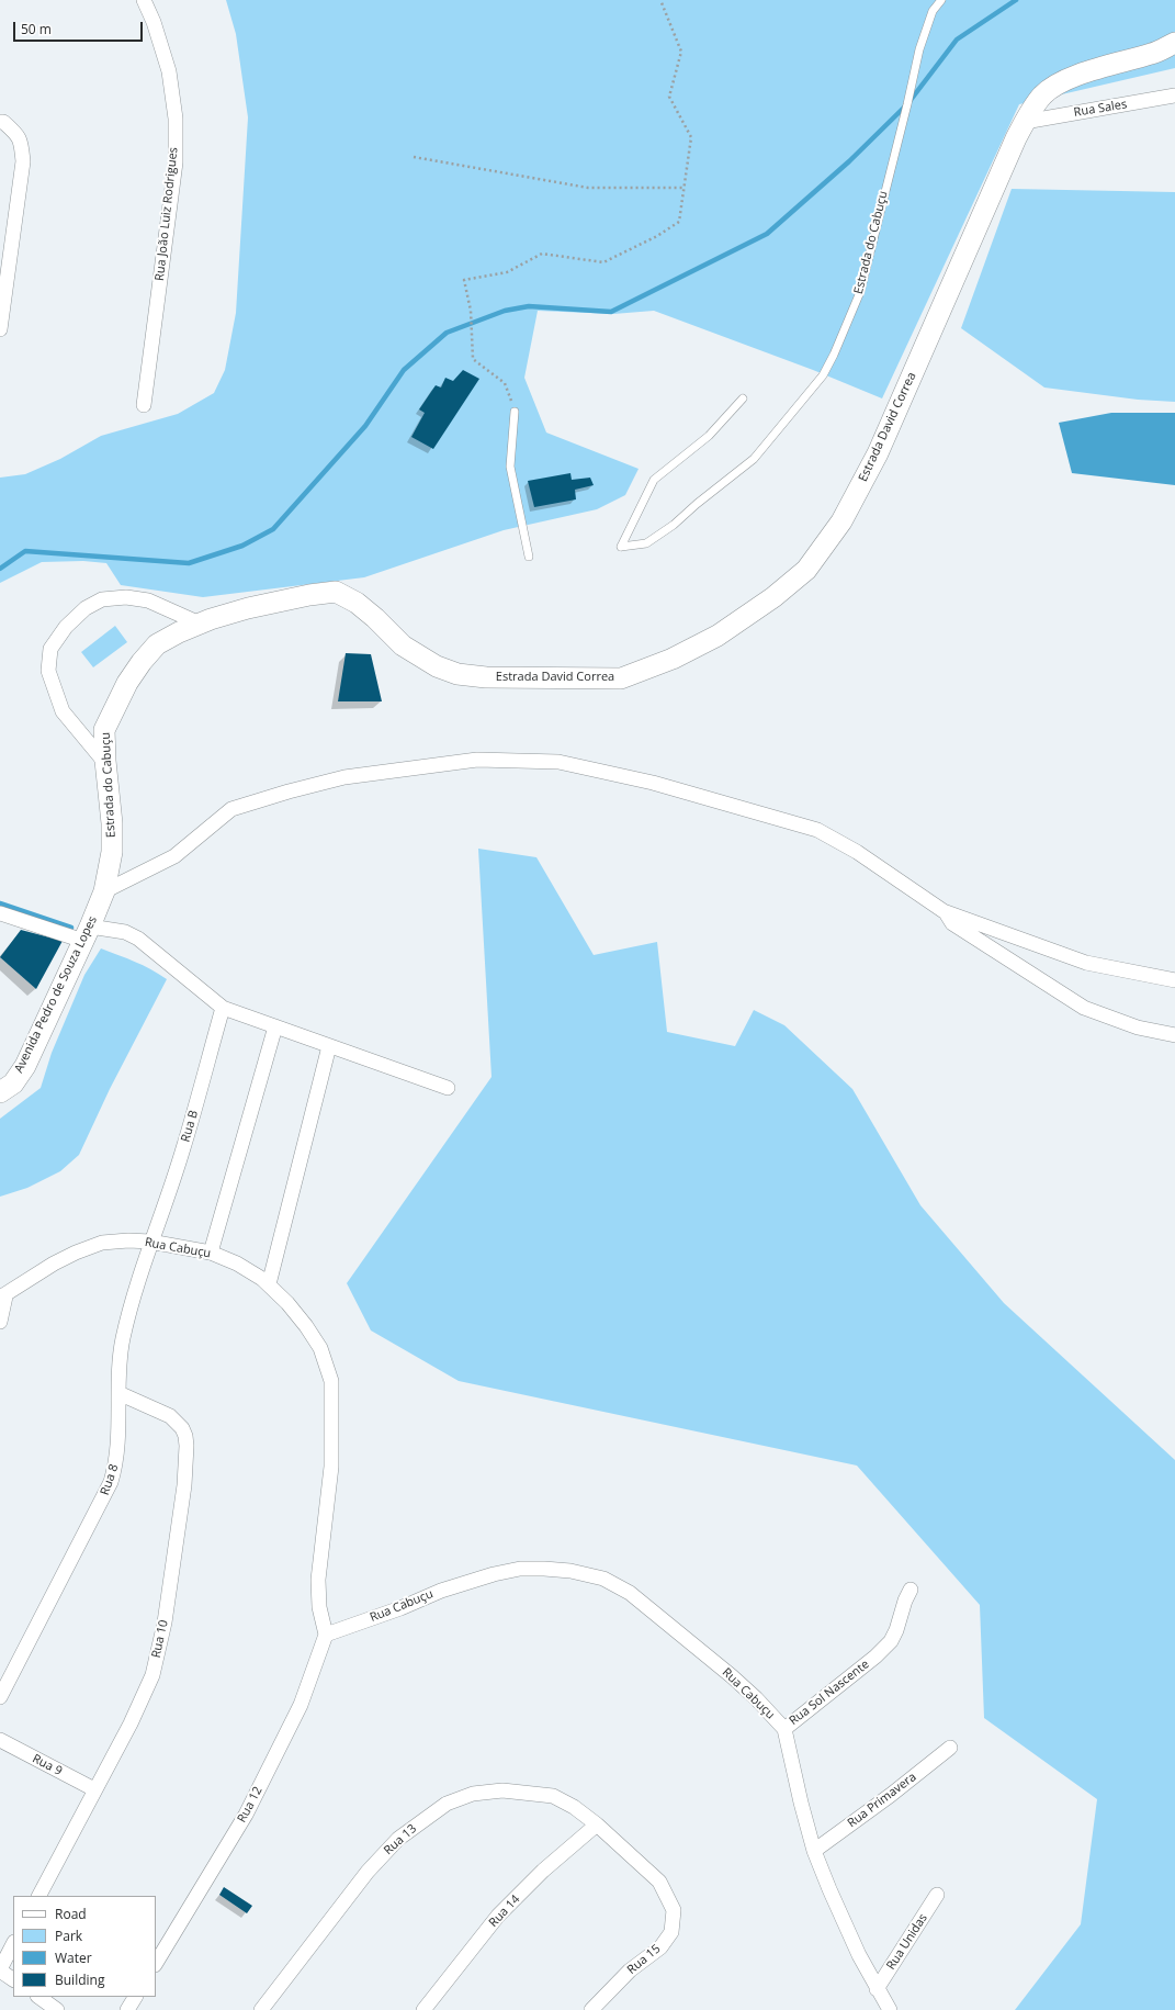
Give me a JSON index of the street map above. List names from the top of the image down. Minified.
{"streets":{"main road":["Estrada do Cabuçu","Estrada David Correa","Avenida Pedro de Souza Lopes"],"street":["Rua Sales","Rua João Luiz Rodrigues","Rua B","Rua Cabuçu","Rua 8","Rua 10","Rua Sol Nascente","Rua 9","Rua Primavera","Rua 12","Rua 13","Rua 14","Rua Unidas","Rua 15"]},"crossings":[["Rua Sales","Estrada David Correa"],["Estrada do Cabuçu","Estrada David Correa"],["Estrada do Cabuçu","Avenida Pedro de Souza Lopes"],["Rua B","Rua Cabuçu"],["Rua B","Rua 8"],["Rua Cabuçu","Rua 8"],["Rua Cabuçu","Rua Sol Nascente"],["Rua Cabuçu","Rua Primavera"],["Rua Cabuçu","Rua 12"],["Rua Cabuçu","Rua Unidas"],["Rua 8","Rua 10"],["Rua 10","Rua 9"],["Rua 13","Rua 14"],["Rua 13","Rua 15"],["Rua 14","Rua 15"]],"legend":["Road","Park","Water","Building"],"scale_bar":"50 m"}
